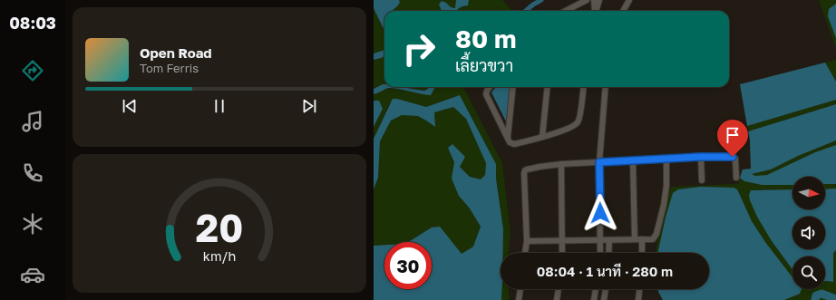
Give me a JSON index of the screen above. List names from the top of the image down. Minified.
{"north":"right","page":{"tabs":"08:03","turn":["80 m","เลี้ยวขวา"],"song":["Open Road","Tom Ferris"],"limit":"30","trip":"08:04 · 1 นาที · 280 m","gauge":["20","km/h"]}}
